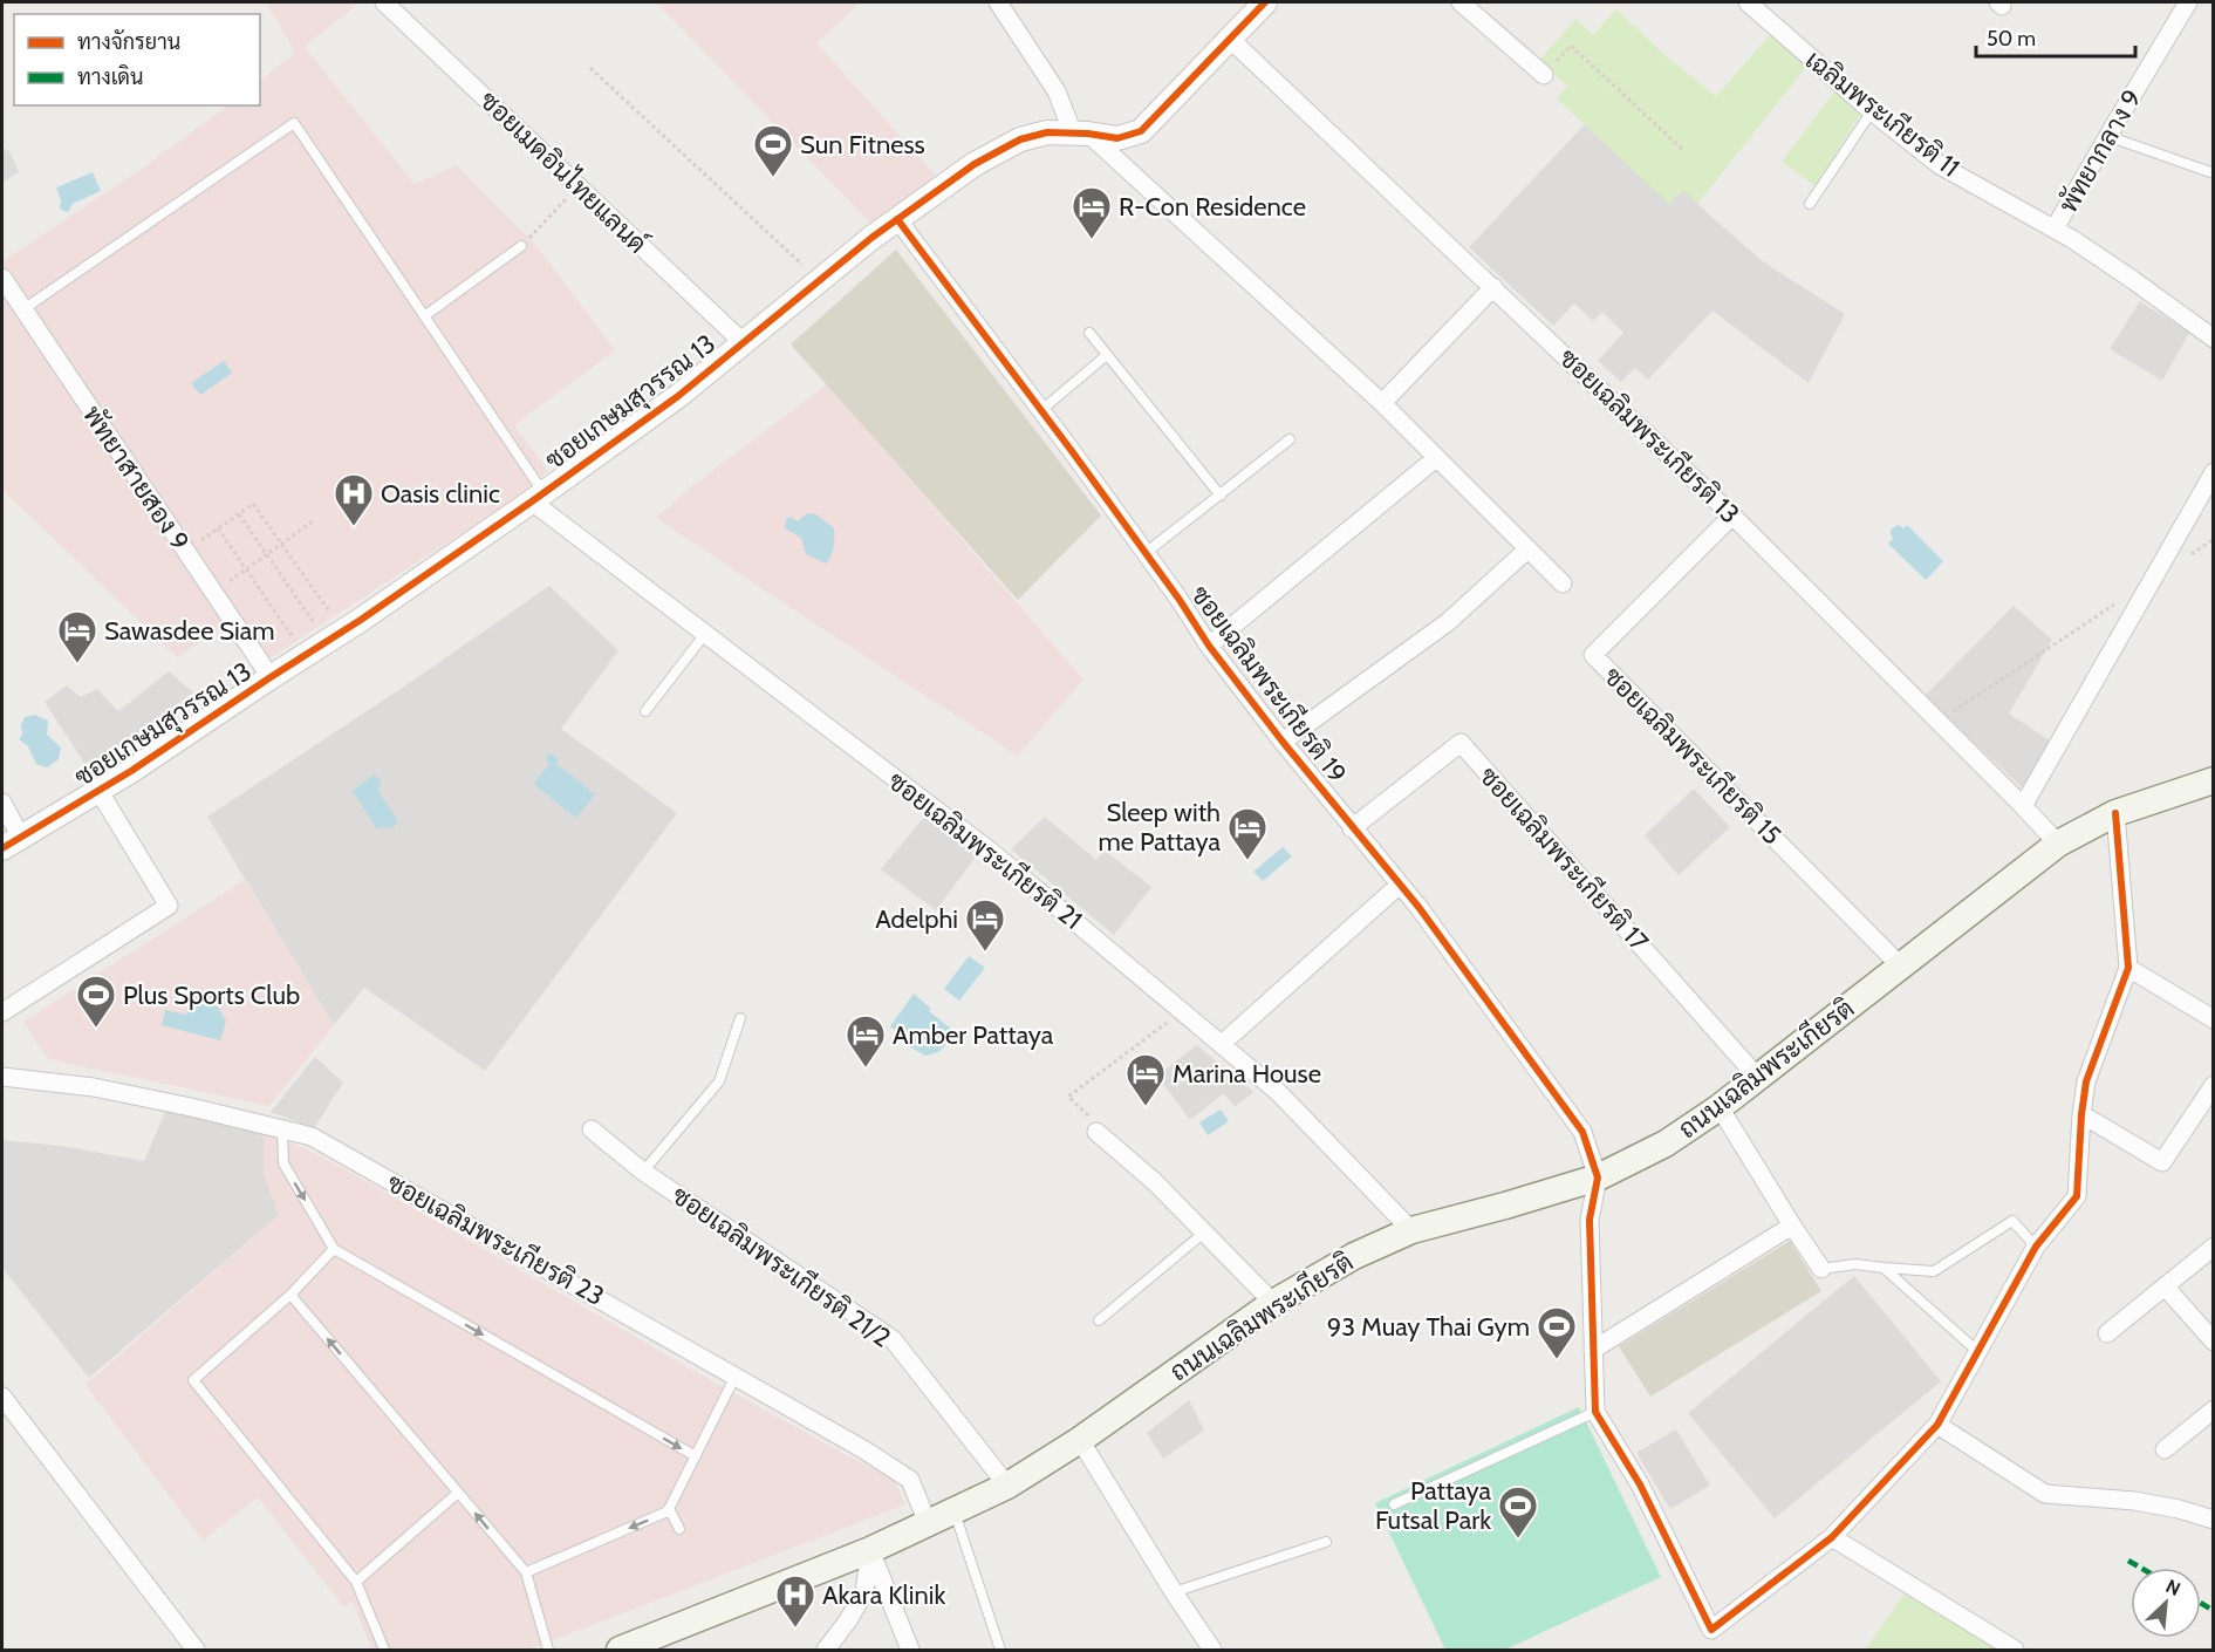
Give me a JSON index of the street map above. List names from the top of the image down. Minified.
{"streets":{"main road":["ถนนเฉลิมพระเกียรติ"],"street":["เฉลิมพระเกียรติ 11","พัทยากลาง 9","ซอยเมดอินไทยแลนด์","ซอยเกษมสุวรรณ 13","ซอยเฉลิมพระเกียรติ 13","พัทยาสายสอง 9","ซอยเฉลิมพระเกียรติ 19","ซอยเฉลิมพระเกียรติ 15","ซอยเฉลิมพระเกียรติ 21","ซอยเฉลิมพระเกียรติ 17","ซอยเฉลิมพระเกียรติ 23","ซอยเฉลิมพระเกียรติ 21/2"]},"crossings":[["เฉลิมพระเกียรติ 11","พัทยากลาง 9"],["ซอยเมดอินไทยแลนด์","ซอยเกษมสุวรรณ 13"],["ซอยเกษมสุวรรณ 13","ซอยเฉลิมพระเกียรติ 13"],["ซอยเกษมสุวรรณ 13","พัทยาสายสอง 9"],["ซอยเกษมสุวรรณ 13","ซอยเฉลิมพระเกียรติ 19"],["ซอยเกษมสุวรรณ 13","ซอยเฉลิมพระเกียรติ 21"],["ซอยเฉลิมพระเกียรติ 13","ซอยเฉลิมพระเกียรติ 15"],["ซอยเฉลิมพระเกียรติ 13","ถนนเฉลิมพระเกียรติ"],["ซอยเฉลิมพระเกียรติ 19","ซอยเฉลิมพระเกียรติ 17"],["ซอยเฉลิมพระเกียรติ 19","ถนนเฉลิมพระเกียรติ"],["ซอยเฉลิมพระเกียรติ 15","ถนนเฉลิมพระเกียรติ"],["ซอยเฉลิมพระเกียรติ 21","ถนนเฉลิมพระเกียรติ"],["ซอยเฉลิมพระเกียรติ 17","ถนนเฉลิมพระเกียรติ"],["ถนนเฉลิมพระเกียรติ","ซอยเฉลิมพระเกียรติ 23"],["ถนนเฉลิมพระเกียรติ","ซอยเฉลิมพระเกียรติ 21/2"]],"places":{"sports":["Sun Fitness","Plus Sports Club","93 Muay Thai Gym","Pattaya Futsal Park"],"hotel":["R-Con Residence","Sawasdee Siam","Sleep with me Pattaya","Adelphi","Amber Pattaya","Marina House"],"hospital":["Oasis clinic","Akara Klinik"]},"legend":["ทางจักรยาน","ทางเดิน"],"scale_bar":"50 m","north":"top right"}
